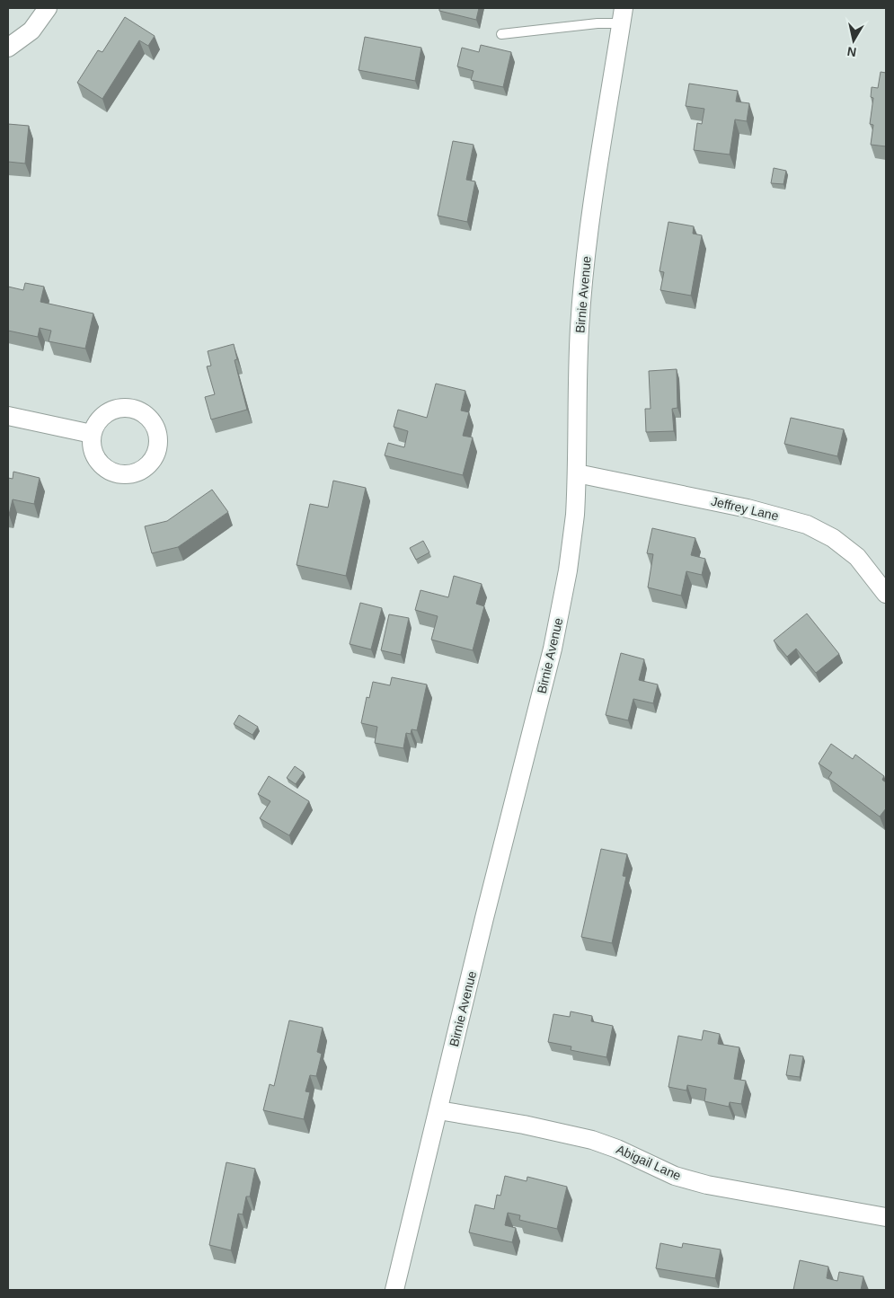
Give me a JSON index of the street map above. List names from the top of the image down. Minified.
{"streets":{"street":["Birnie Avenue","Jeffrey Lane","Abigail Lane"]},"crossings":[["Birnie Avenue","Jeffrey Lane"],["Birnie Avenue","Abigail Lane"]],"north":"bottom"}
